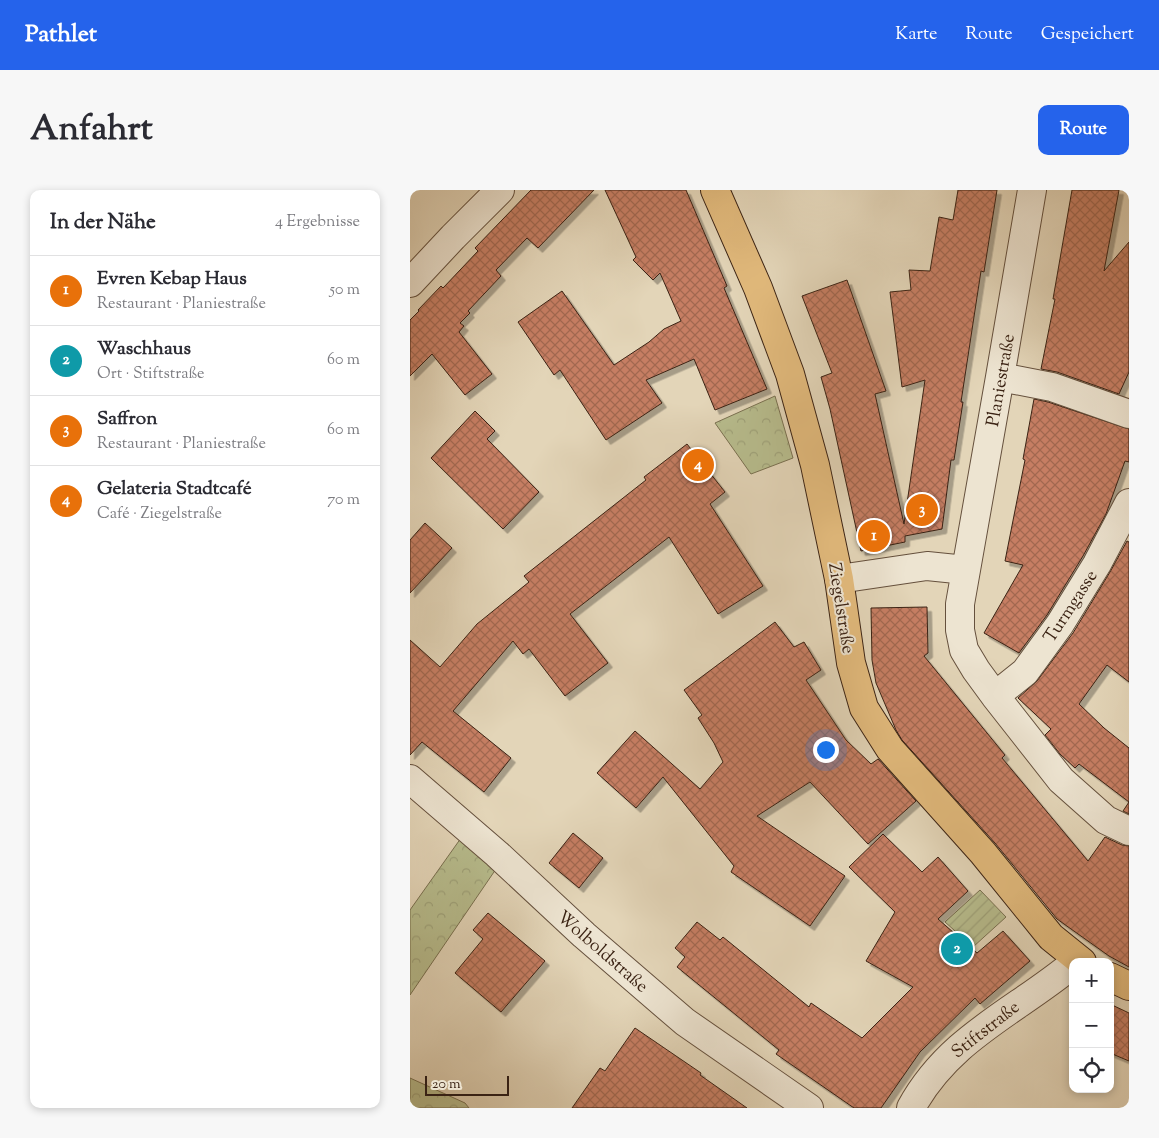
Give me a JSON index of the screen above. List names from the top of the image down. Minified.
{"streets":{"main road":["Ziegelstraße"],"street":["Planiestraße","Turmgasse","Wolboldstraße","Stiftstraße"]},"crossings":[["Planiestraße","Turmgasse"]],"scale_bar":"20 m","page":{"header":"Pathlet","nav":["Karte","Route","Gespeichert"],"title":"Anfahrt","buttons":"Route","heading":["In der Nähe","4 Ergebnisse"],"list":[{"mark":"1","name":"Evren Kebap Haus","note":"Restaurant · Planiestraße","value":"50 m"},{"mark":"2","name":"Waschhaus","note":"Ort · Stiftstraße","value":"60 m"},{"mark":"3","name":"Saffron","note":"Restaurant · Planiestraße","value":"60 m"},{"mark":"4","name":"Gelateria Stadtcafé","note":"Café · Ziegelstraße","value":"70 m"}],"pins":["4","3","1","2"],"map_buttons":["+","−"],"scale":"20 m"}}
